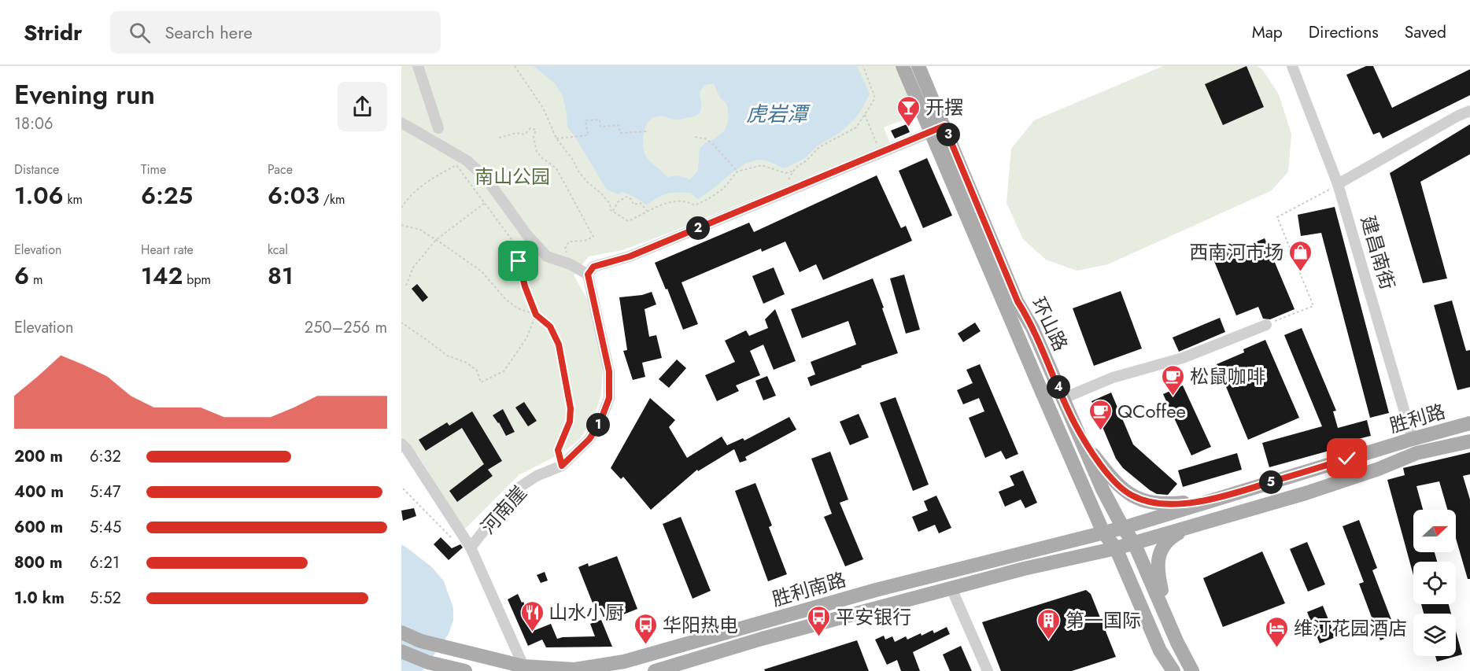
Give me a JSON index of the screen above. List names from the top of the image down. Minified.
{"streets":{"main road":["建昌南街","环山路","胜利路","胜利南路"],"street":["河南崖"]},"crossings":[["建昌南街","胜利路"],["环山路","胜利路"],["环山路","胜利南路"],["胜利路","胜利南路"]],"water":["虎岩潭"],"parks":["南山公园"],"places":{"bar":["开摆"],"shop":["西南河市场"],"cafe":["松鼠咖啡","QCoffee"],"restaurant":["山水小厨"],"bus stop":["平安银行","华阳热电"],"building":["第一国际"],"hotel":["维汀花园酒店"]},"north":"right","page":{"header":"Stridr","search":"Search here","nav":["Map","Directions","Saved"],"heading":["Evening run","18:06"],"pins":["3","2","4","1","5"],"stats":[["Distance","1.06 km"],["Time","6:25"],["Pace","6:03 /km"],["Elevation","6 m"],["Heart rate","142 bpm"],["kcal","81"]],"chart":["Elevation","250–256 m"],"list":[{"name":"200 m","note":"6:32"},{"name":"400 m","note":"5:47"},{"name":"600 m","note":"5:45"},{"name":"800 m","note":"6:21"},{"name":"1.0 km","note":"5:52"}]}}
